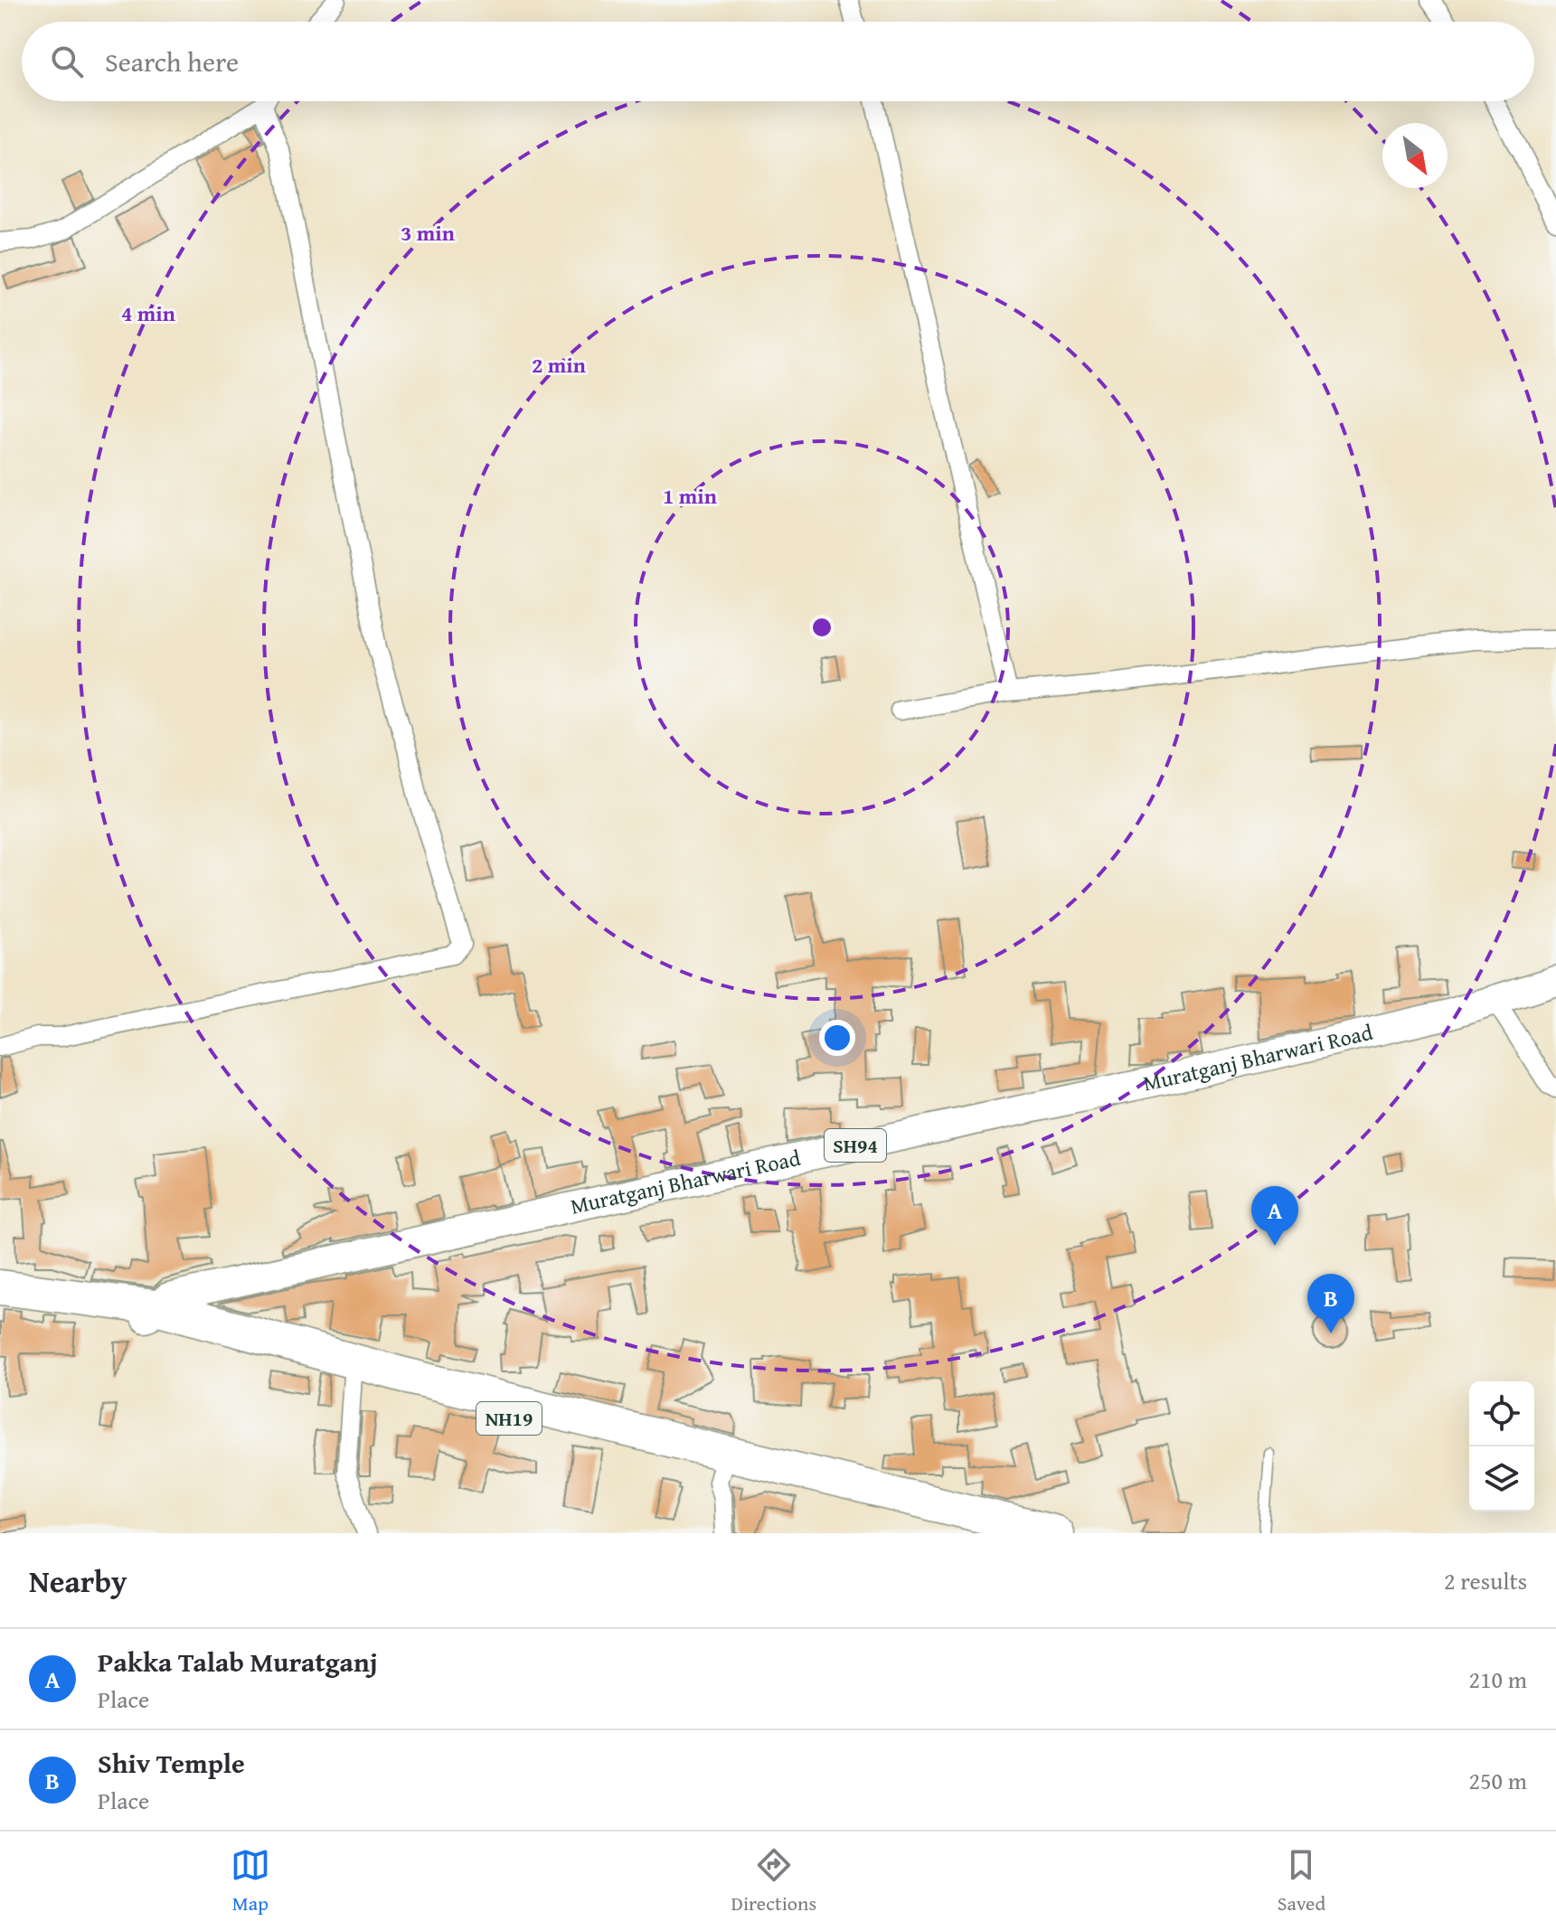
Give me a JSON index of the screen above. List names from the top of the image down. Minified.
{"streets":{"highway":["NH19"],"main road":["Muratganj Bharwari Road","SH94"]},"crossings":[["Muratganj Bharwari Road","NH19"]],"north":"bottom right","page":{"search":"Search here","pins":["A","B"],"heading":["Nearby","2 results"],"list":[{"mark":"A","name":"Pakka Talab Muratganj","note":"Place","value":"210 m"},{"mark":"B","name":"Shiv Temple","note":"Place","value":"250 m"}],"nav":["Map","Directions","Saved"]},"rings":["3 min","4 min","2 min","1 min"]}
